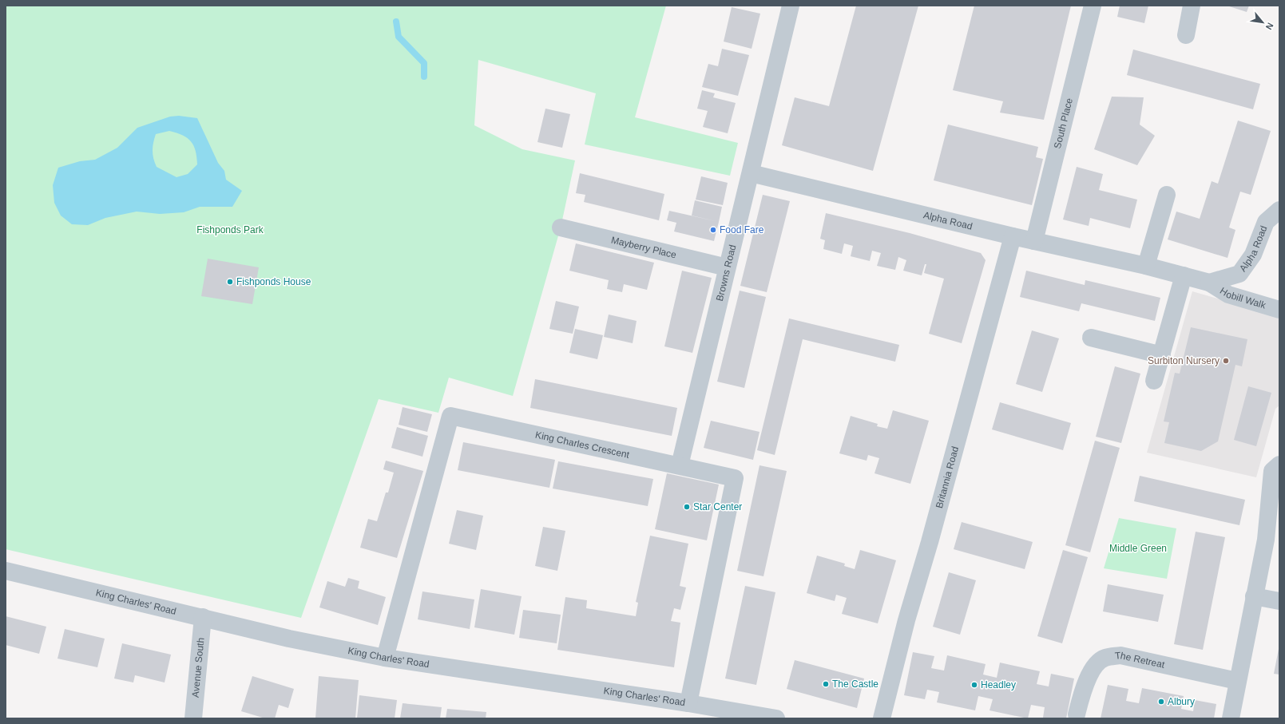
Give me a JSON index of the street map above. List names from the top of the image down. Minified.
{"streets":{"street":["South Place","Alpha Road","Mayberry Place","Browns Road","Hobill Walk","King Charles Crescent","Britannia Road","King Charles' Road","The Retreat","Avenue South"]},"crossings":[["South Place","Alpha Road"],["Alpha Road","Browns Road"],["Alpha Road","Hobill Walk"],["Alpha Road","Britannia Road"],["Mayberry Place","Browns Road"],["Browns Road","King Charles Crescent"],["King Charles Crescent","King Charles' Road"],["King Charles' Road","Avenue South"]],"parks":["Fishponds Park","Middle Green"],"places":["Food Fare","Fishponds House","Surbiton Nursery","Star Center","The Castle","Headley","Albury"],"north":"bottom right"}
